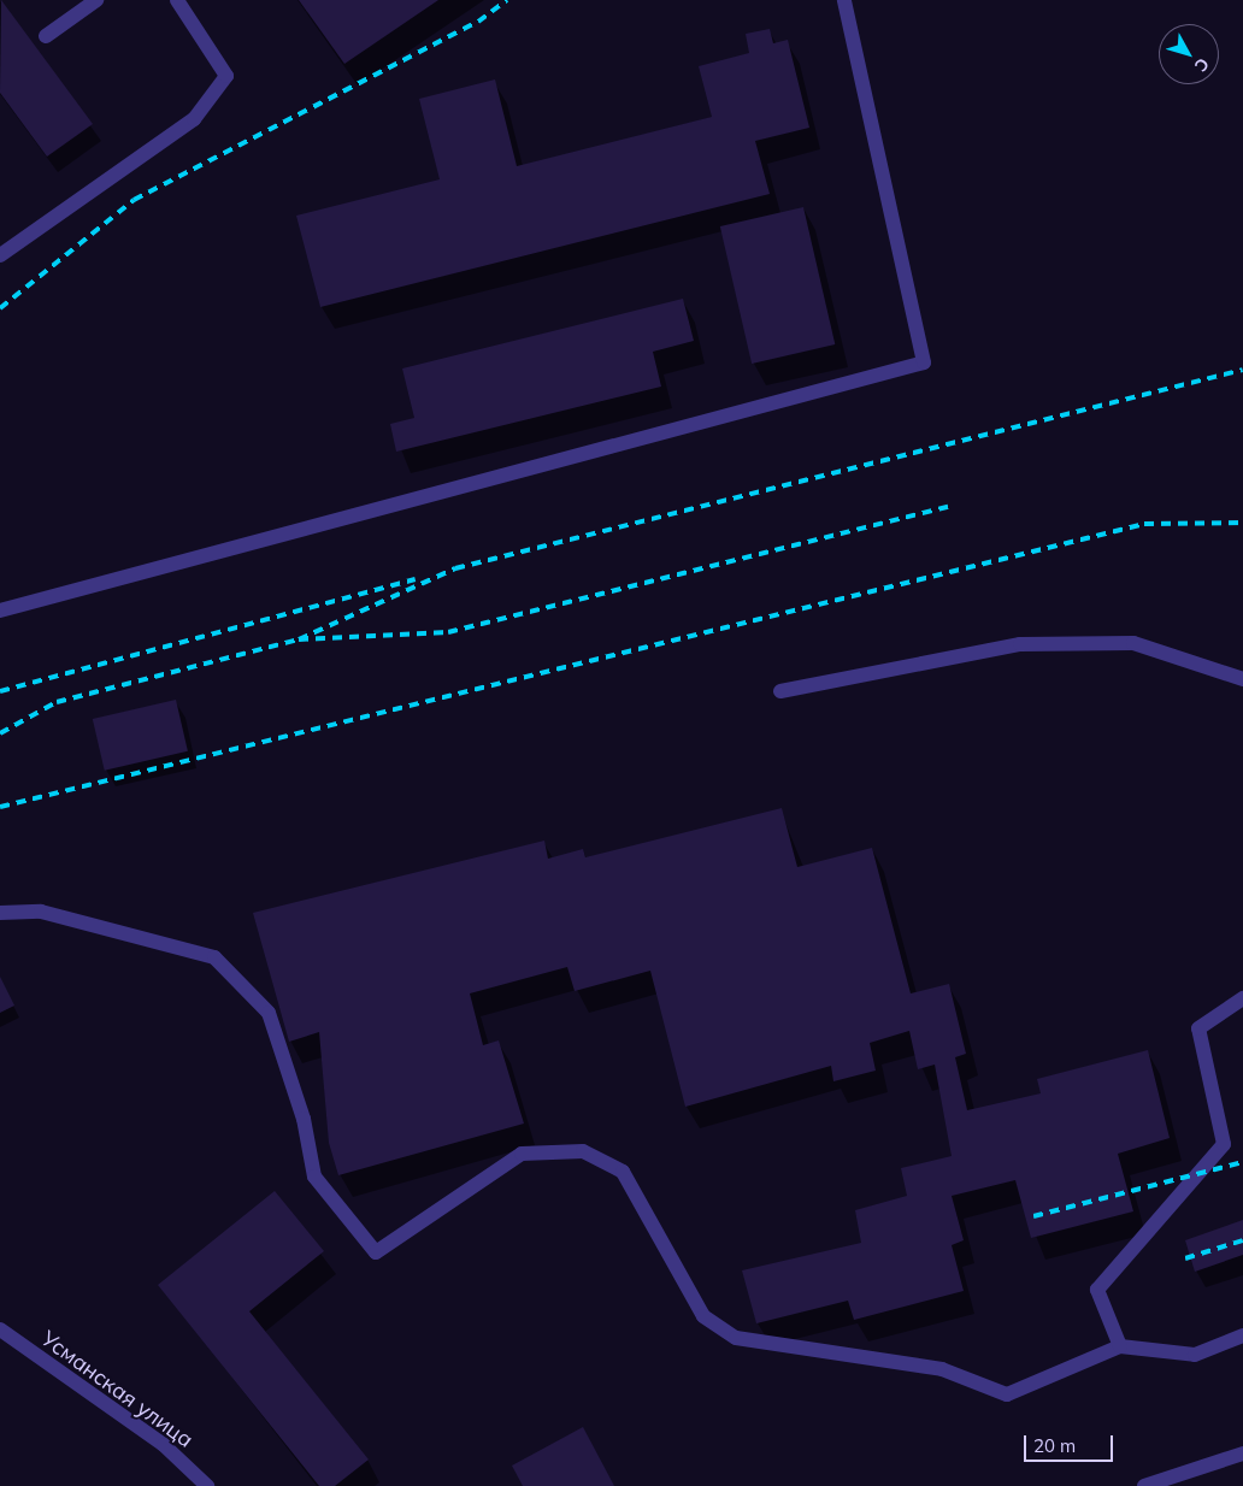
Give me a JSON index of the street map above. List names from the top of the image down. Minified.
{"streets":{"street":["Усманская улица"]},"scale_bar":"20 m","north":"bottom right"}
